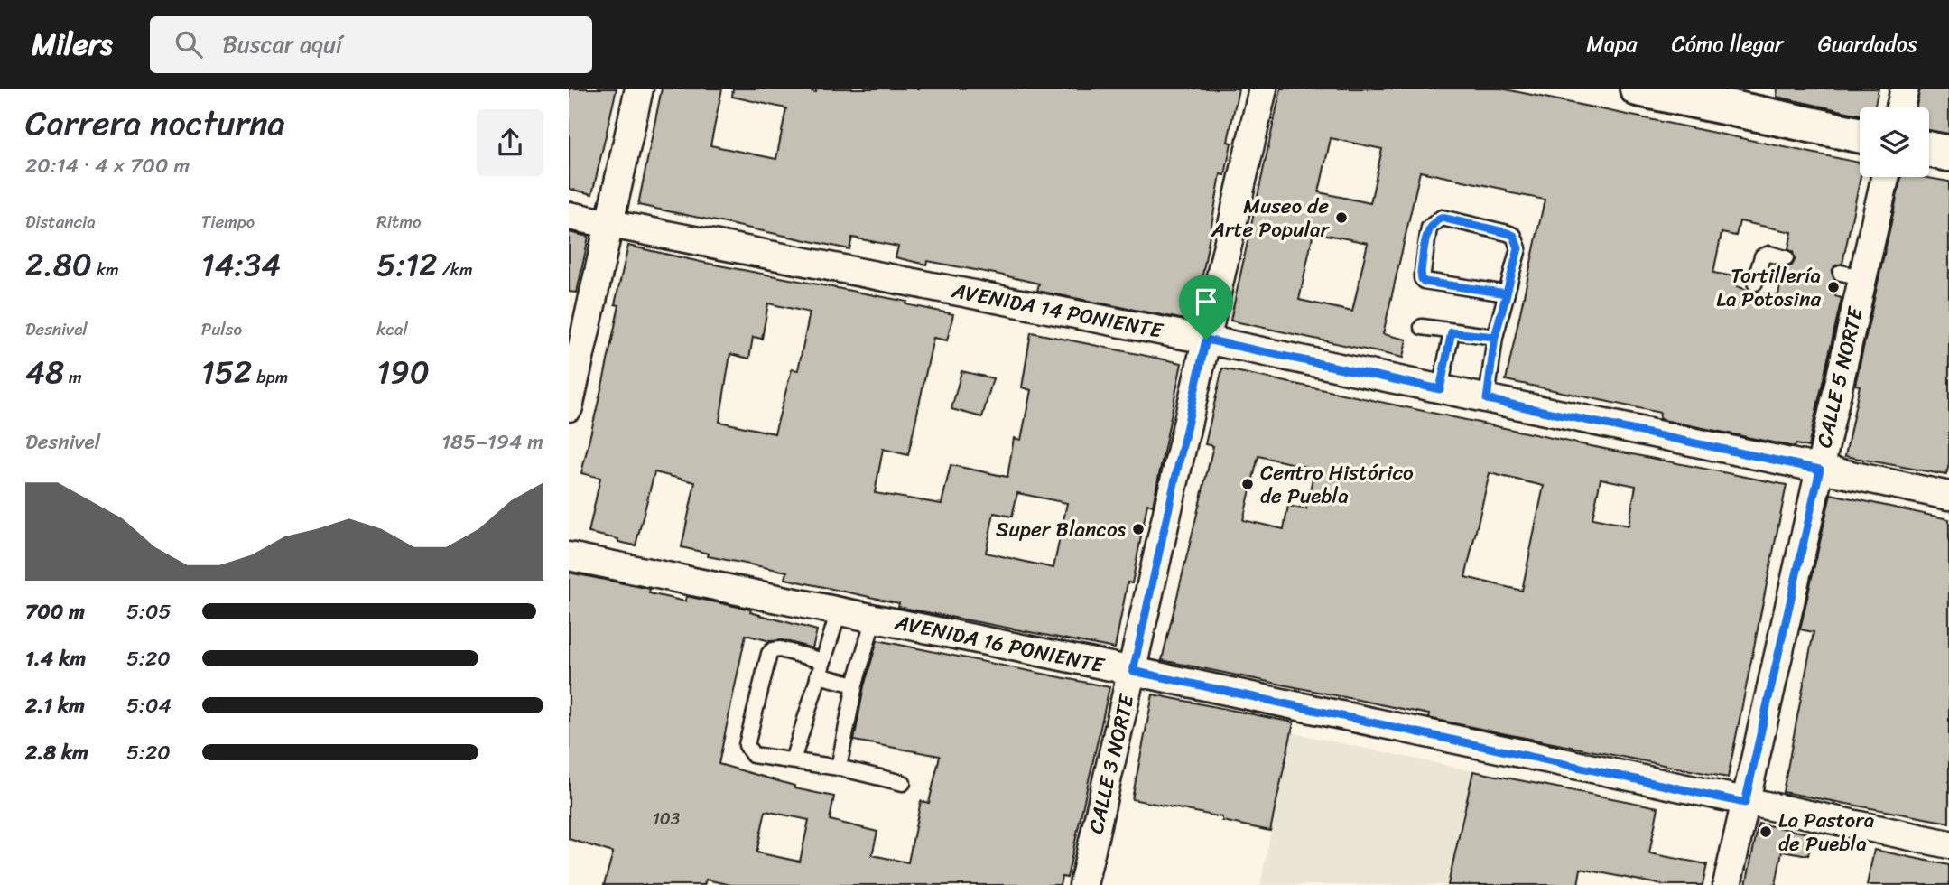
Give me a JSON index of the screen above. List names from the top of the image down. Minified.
{"streets":{"street":["AVENIDA 14 PONIENTE","CALLE 5 NORTE","AVENIDA 16 PONIENTE","CALLE 3 NORTE"]},"crossings":[["AVENIDA 14 PONIENTE","CALLE 5 NORTE"],["AVENIDA 14 PONIENTE","CALLE 3 NORTE"],["CALLE 5 NORTE","AVENIDA 16 PONIENTE"],["AVENIDA 16 PONIENTE","CALLE 3 NORTE"]],"places":["Museo de Arte Popular","Tortillería La Potosina","Centro Histórico de Puebla","Super Blancos","La Pastora de Puebla"],"house_numbers":["103"],"page":{"header":"Milers","search":"Buscar aquí","nav":["Mapa","Cómo llegar","Guardados"],"heading":["Carrera nocturna","20:14 · 4 × 700 m"],"stats":[["Distancia","2.80 km"],["Tiempo","14:34"],["Ritmo","5:12 /km"],["Desnivel","48 m"],["Pulso","152 bpm"],["kcal","190"]],"chart":["Desnivel","185–194 m"],"list":[{"name":"700 m","note":"5:05"},{"name":"1.4 km","note":"5:20"},{"name":"2.1 km","note":"5:04"},{"name":"2.8 km","note":"5:20"}]}}
